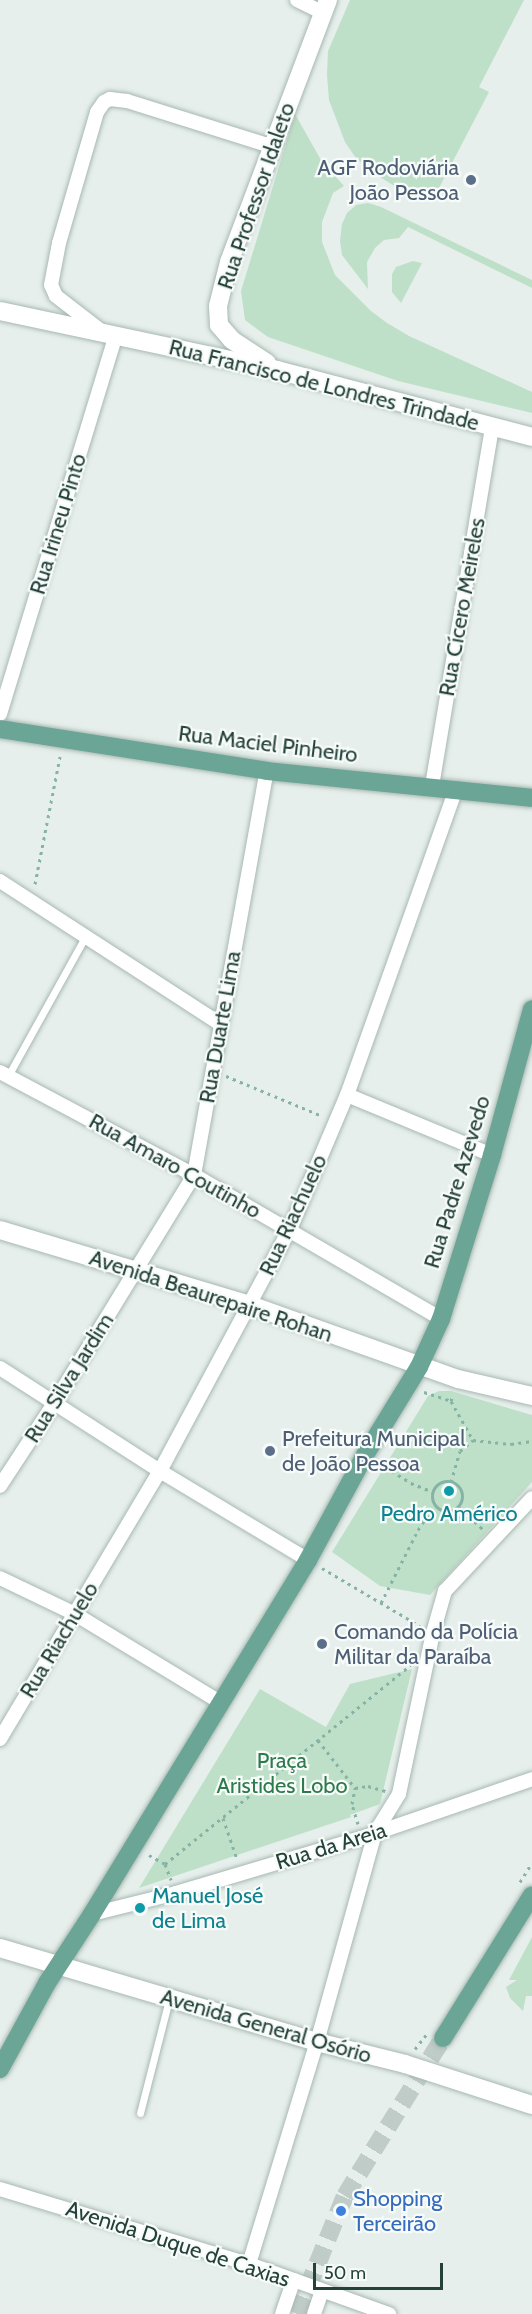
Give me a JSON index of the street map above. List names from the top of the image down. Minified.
{"streets":{"main road":["Rua Professor Idaleto","Rua Francisco de Londres Trindade","Rua Maciel Pinheiro","Rua Padre Azevedo","Avenida Beaurepaire Rohan","Avenida General Osório"],"street":["Rua Irineu Pinto","Rua Cícero Meireles","Rua Duarte Lima","Rua Amaro Coutinho","Rua Riachuelo","Rua Silva Jardim","Rua da Areia","Avenida Duque de Caxias"]},"crossings":[["Rua Professor Idaleto","Rua Francisco de Londres Trindade"],["Rua Francisco de Londres Trindade","Rua Irineu Pinto"],["Rua Francisco de Londres Trindade","Rua Cícero Meireles"],["Rua Cícero Meireles","Rua Maciel Pinheiro"],["Rua Maciel Pinheiro","Rua Duarte Lima"],["Rua Maciel Pinheiro","Rua Riachuelo"],["Rua Duarte Lima","Rua Amaro Coutinho"],["Rua Duarte Lima","Avenida Beaurepaire Rohan"],["Rua Duarte Lima","Rua Silva Jardim"],["Rua Amaro Coutinho","Rua Padre Azevedo"],["Rua Amaro Coutinho","Rua Riachuelo"],["Rua Padre Azevedo","Avenida Beaurepaire Rohan"],["Rua Riachuelo","Avenida Beaurepaire Rohan"],["Avenida Beaurepaire Rohan","Rua Silva Jardim"]],"parks":["Praça Aristides Lobo"],"places":["AGF Rodoviária João Pessoa","Prefeitura Municipal de João Pessoa","Pedro Américo","Comando da Polícia Militar da Paraíba","Manuel José de Lima","Shopping Terceirão"],"scale_bar":"50 m"}
